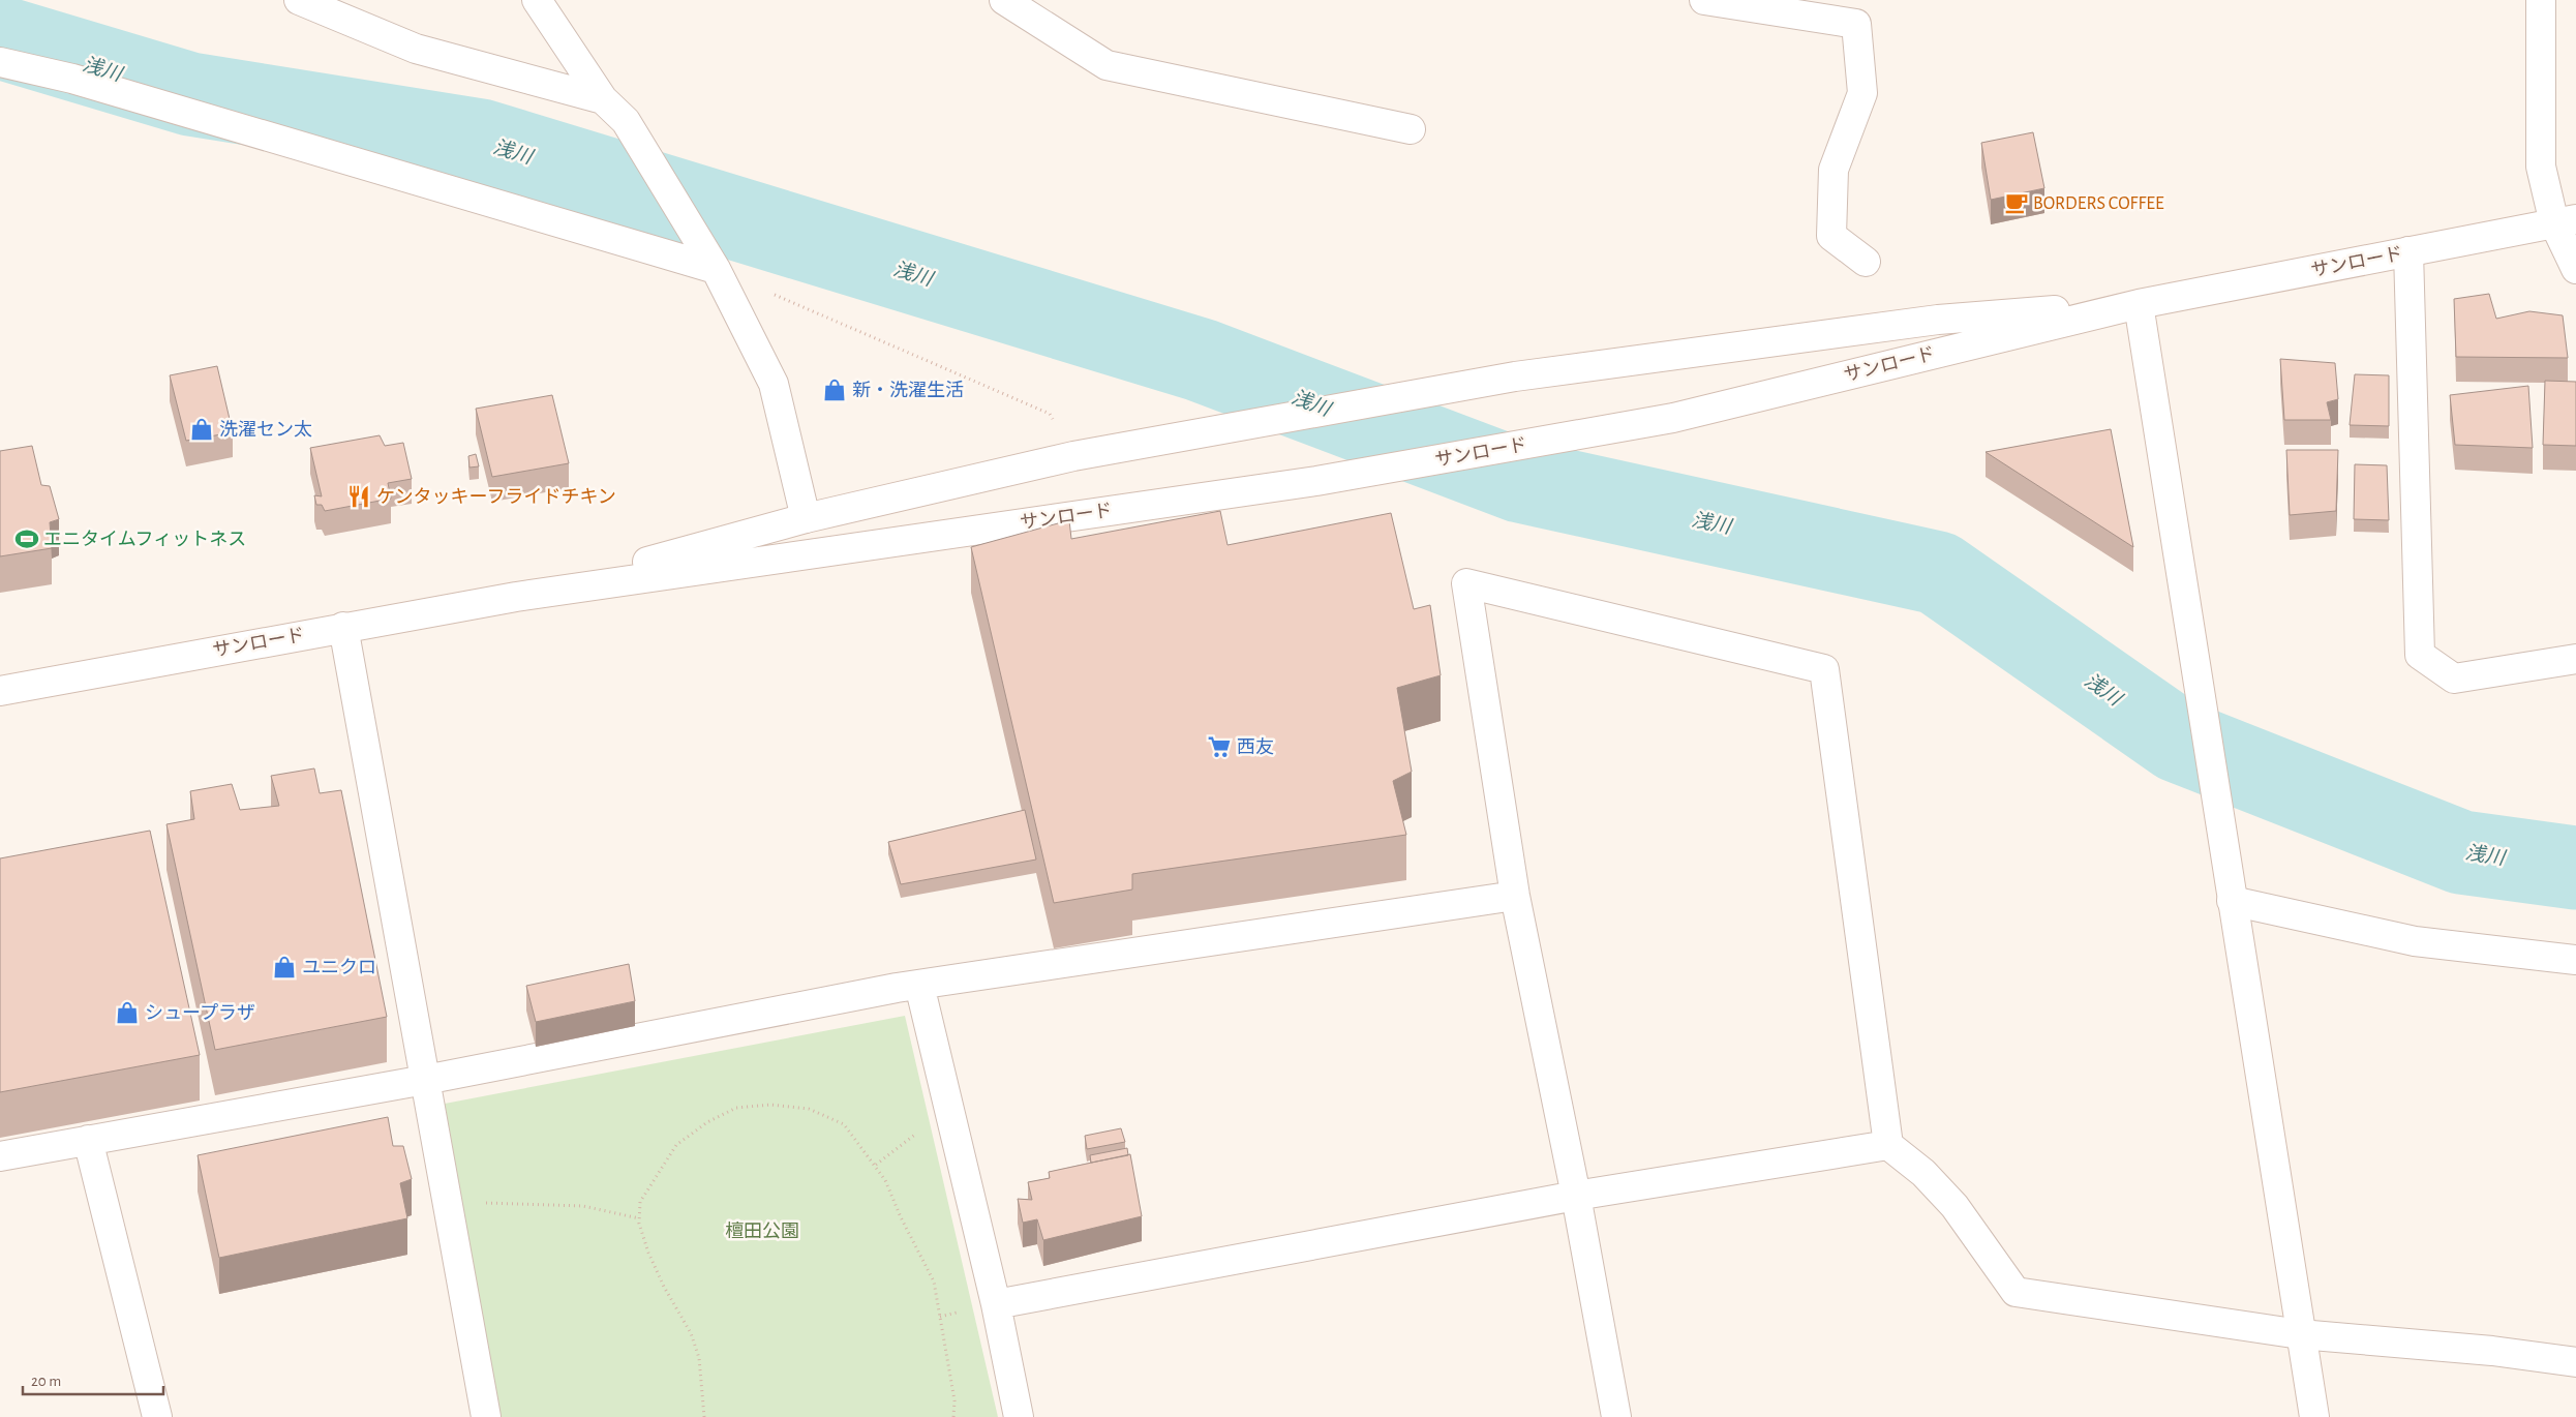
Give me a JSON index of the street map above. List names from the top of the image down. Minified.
{"streets":{"street":["サンロード"]},"water":["浅川"],"parks":["檀田公園"],"places":{"cafe":["BORDERS COFFEE"],"shop":["新・洗濯生活","洗濯セン太","ユニクロ","シュープラザ"],"restaurant":["ケンタッキーフライドチキン"],"sports":["エニタイムフィットネス"],"supermarket":["西友"]},"scale_bar":"20 m"}
